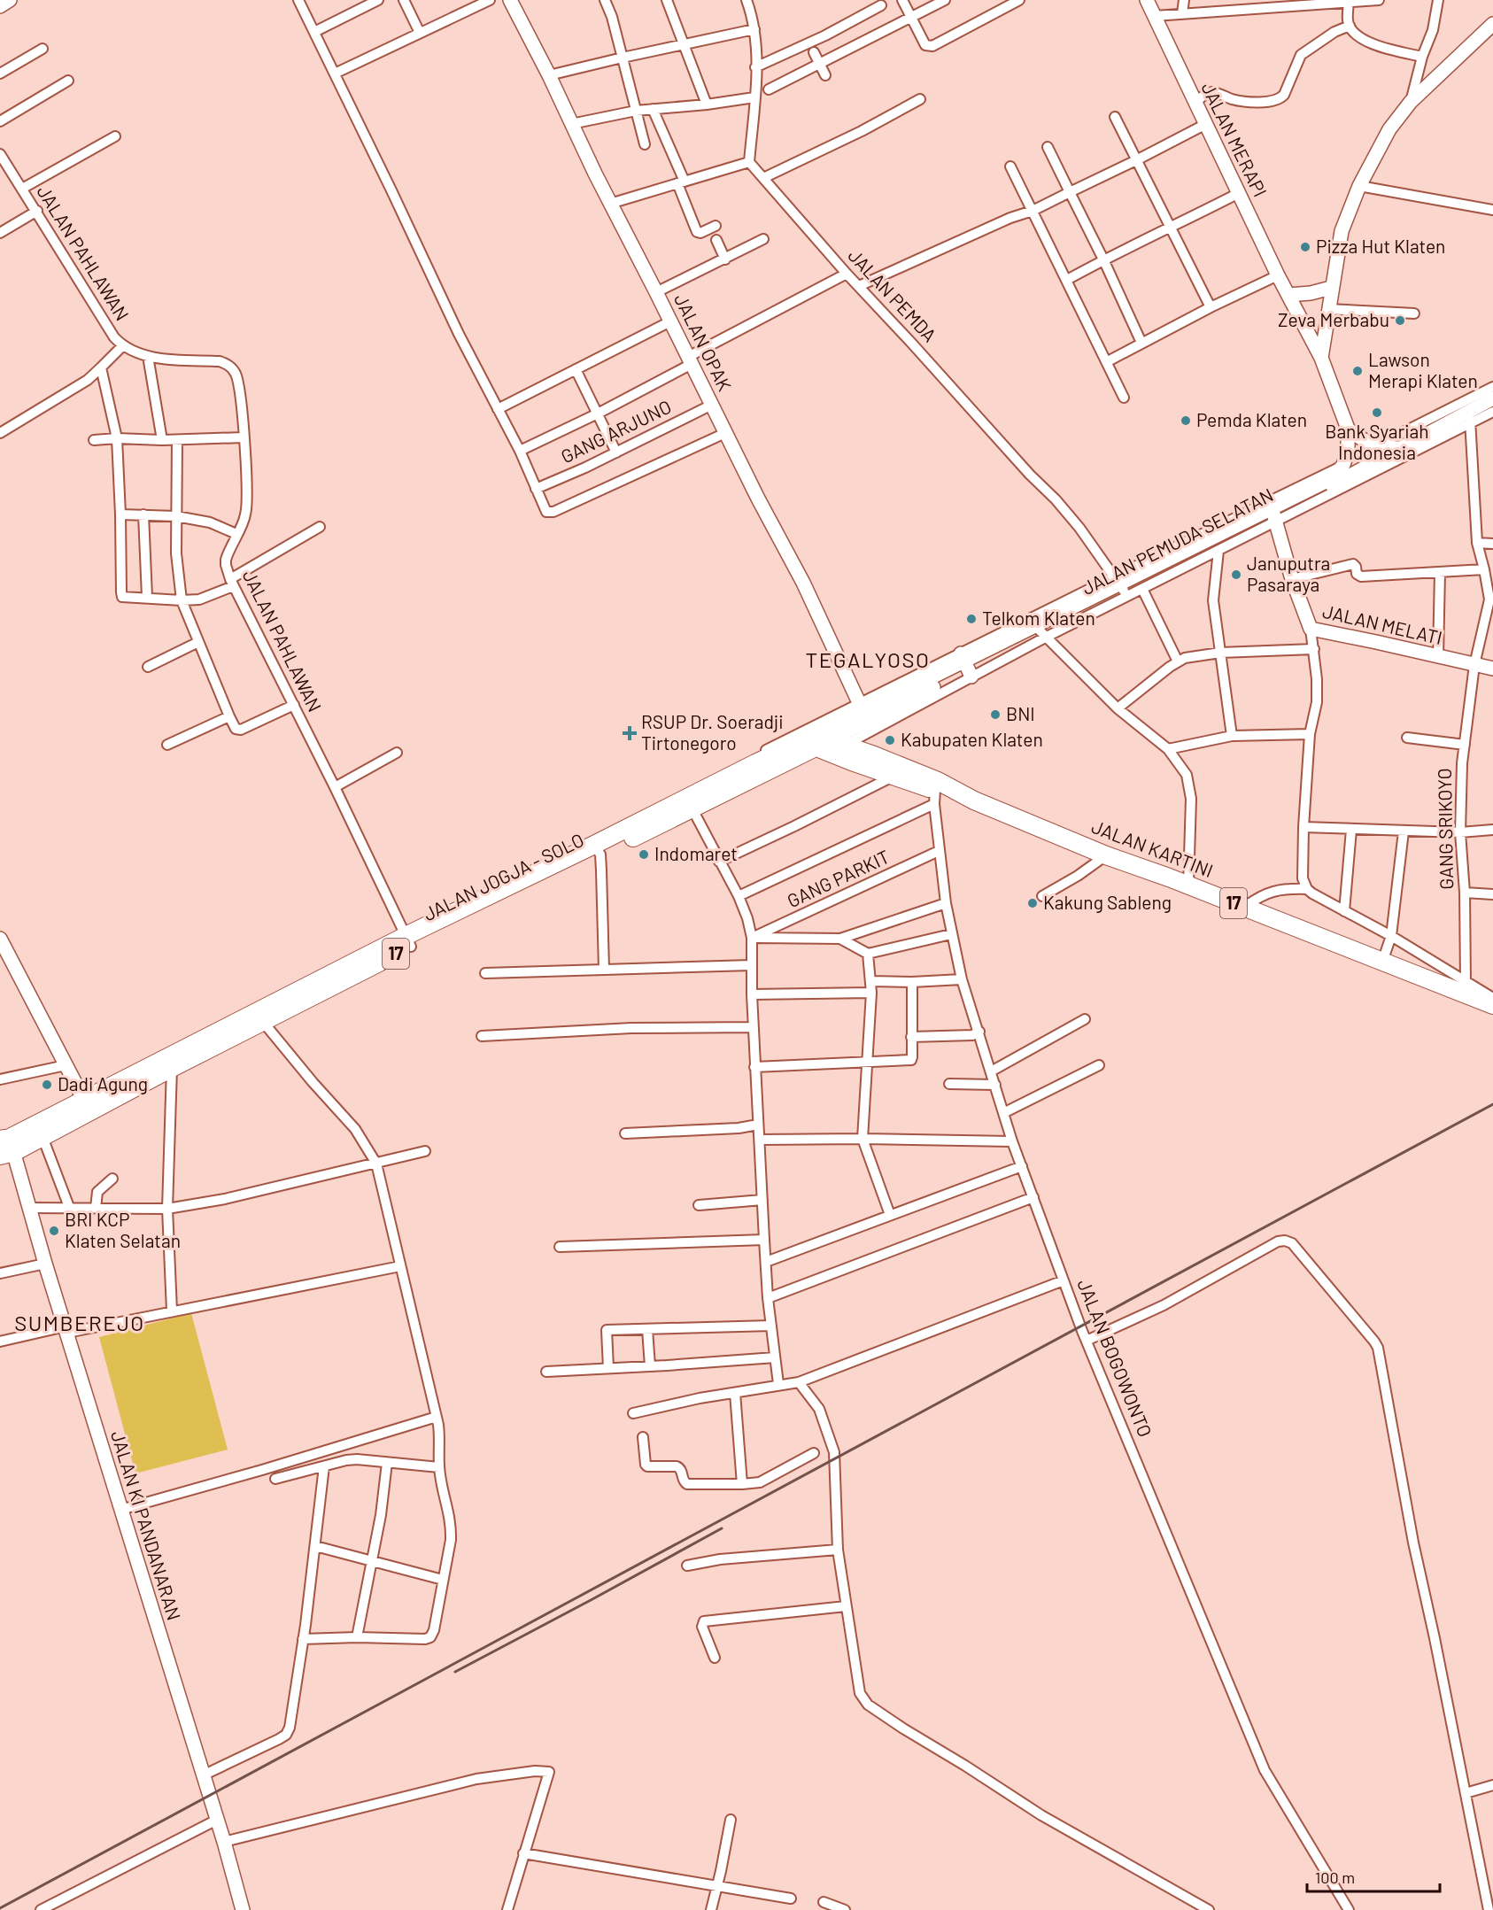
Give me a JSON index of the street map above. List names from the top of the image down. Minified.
{"streets":{"highway":["JALAN KARTINI","JALAN JOGJA - SOLO","17"],"main road":["JALAN MERAPI","JALAN OPAK","JALAN PEMUDA SELATAN","JALAN MELATI","JALAN KI PANDANARAN"],"street":["JALAN PAHLAWAN","JALAN PEMDA","GANG ARJUNO","GANG SRIKOYO","GANG PARKIT","JALAN BOGOWONTO"]},"crossings":[["JALAN PAHLAWAN","JALAN JOGJA - SOLO"],["JALAN PEMDA","JALAN PEMUDA SELATAN"],["JALAN OPAK","GANG ARJUNO"],["JALAN OPAK","JALAN PEMUDA SELATAN"],["JALAN PEMUDA SELATAN","JALAN MELATI"],["JALAN PEMUDA SELATAN","JALAN KARTINI"],["JALAN PEMUDA SELATAN","JALAN JOGJA - SOLO"],["JALAN MELATI","GANG SRIKOYO"],["GANG SRIKOYO","JALAN KARTINI"],["JALAN KARTINI","JALAN JOGJA - SOLO"],["JALAN KARTINI","JALAN BOGOWONTO"],["JALAN JOGJA - SOLO","JALAN KI PANDANARAN"],["GANG PARKIT","JALAN BOGOWONTO"]],"districts":["TEGALYOSO","SUMBEREJO"],"places":{"other":["Pizza Hut Klaten","Zeva Merbabu","Lawson Merapi Klaten","Bank Syariah Indonesia","Pemda Klaten","Januputra Pasaraya","Telkom Klaten","BNI","Kabupaten Klaten","Indomaret","Kakung Sableng","Dadi Agung","BRI KCP Klaten Selatan"],"health":["RSUP Dr. Soeradji Tirtonegoro"]},"scale_bar":"100 m"}
